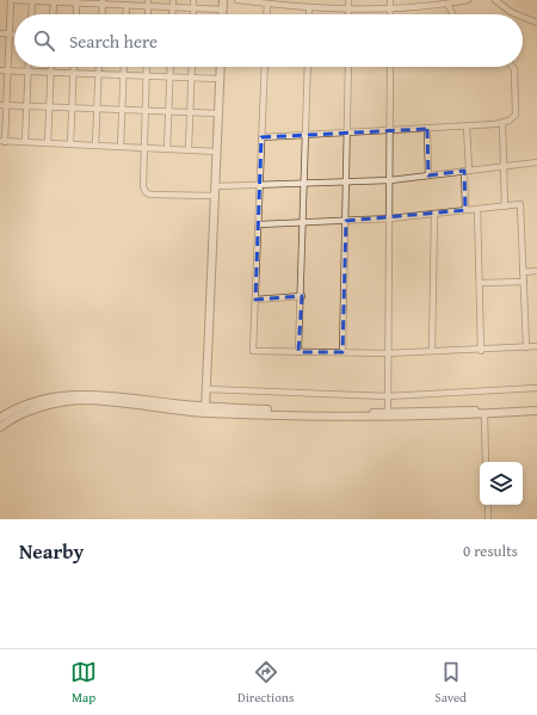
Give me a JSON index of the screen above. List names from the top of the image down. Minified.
{"page":{"search":"Search here","heading":["Nearby","0 results"],"nav":["Map","Directions","Saved"]}}
